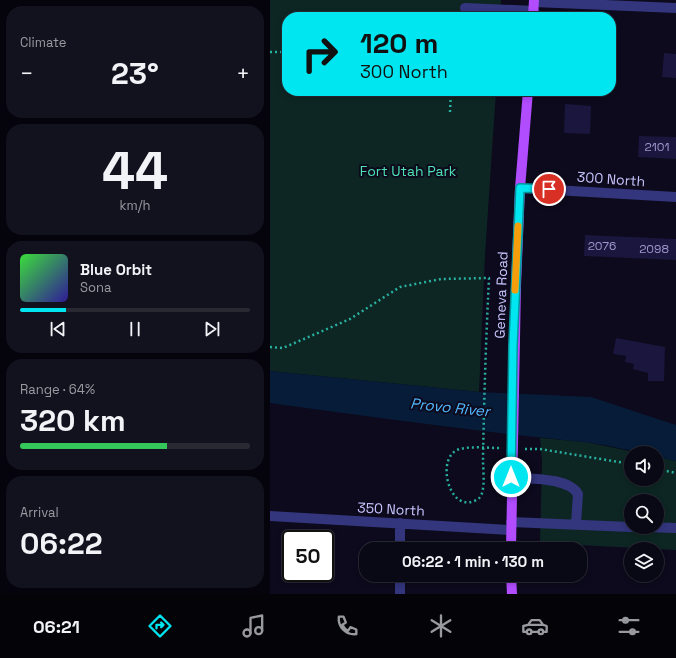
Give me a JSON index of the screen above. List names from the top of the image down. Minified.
{"streets":{"main road":["Geneva Road"],"street":["300 North","350 North"]},"crossings":[["300 North","Geneva Road"],["Geneva Road","350 North"]],"water":["Provo River"],"parks":["Fort Utah Park"],"house_numbers":["2101","2076","2098"],"page":{"tile":["Climate",["44","km/h"],["Range · 64%","320 km"],["Arrival","06:22"]],"turn":["120 m","300 North"],"heat":["−","23°","+"],"song":["Blue Orbit","Sona"],"limit":"50","trip":"06:22 · 1 min · 130 m","tabs":"06:21"}}
